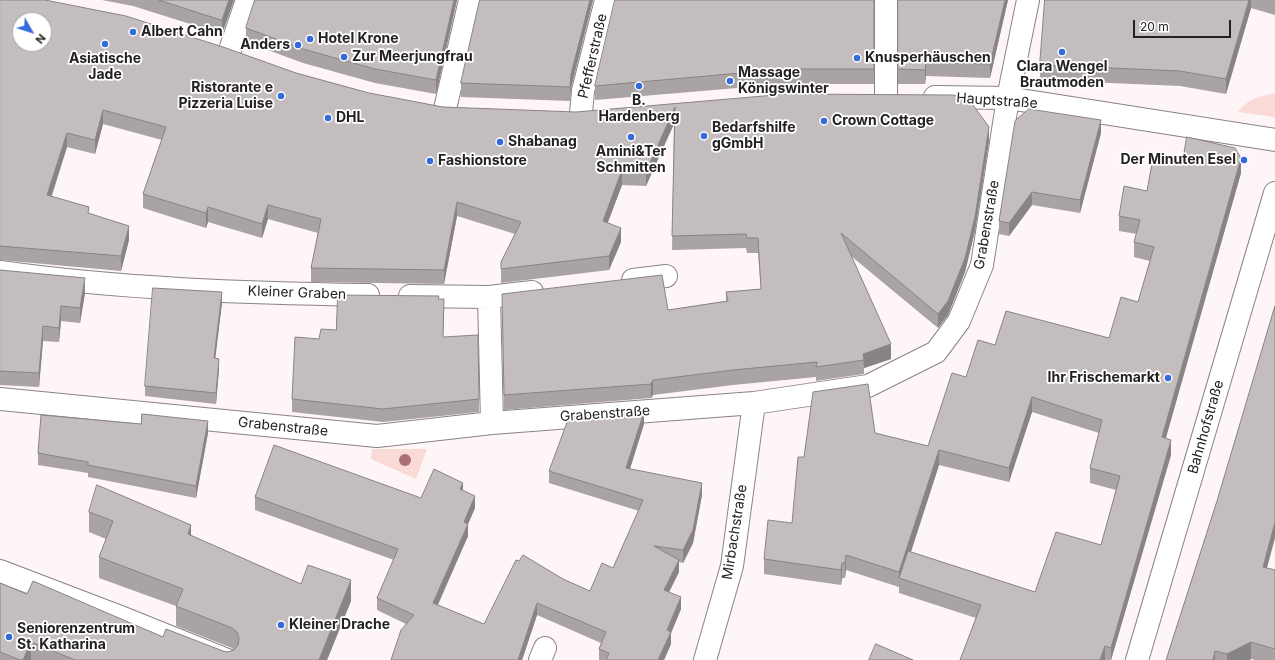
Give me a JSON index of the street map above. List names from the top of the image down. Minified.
{"streets":{"street":["Pfefferstraße","Hauptstraße","Grabenstraße","Kleiner Graben","Bahnhofstraße","Mirbachstraße"]},"crossings":[["Hauptstraße","Grabenstraße"],["Grabenstraße","Mirbachstraße"]],"places":["Albert Cahn","Hotel Krone","Asiatische Jade","Anders","Clara Wengel Brautmoden","Zur Meerjungfrau","Knusperhäuschen","Massage Königswinter","B. Hardenberg","Ristorante e Pizzeria Luise","DHL","Crown Cottage","Bedarfshilfe gGmbH","Amini&Ter Schmitten","Shabanag","Der Minuten Esel","Fashionstore","Ihr Frischemarkt","Kleiner Drache","Seniorenzentrum St. Katharina"],"scale_bar":"20 m","north":"bottom right"}
